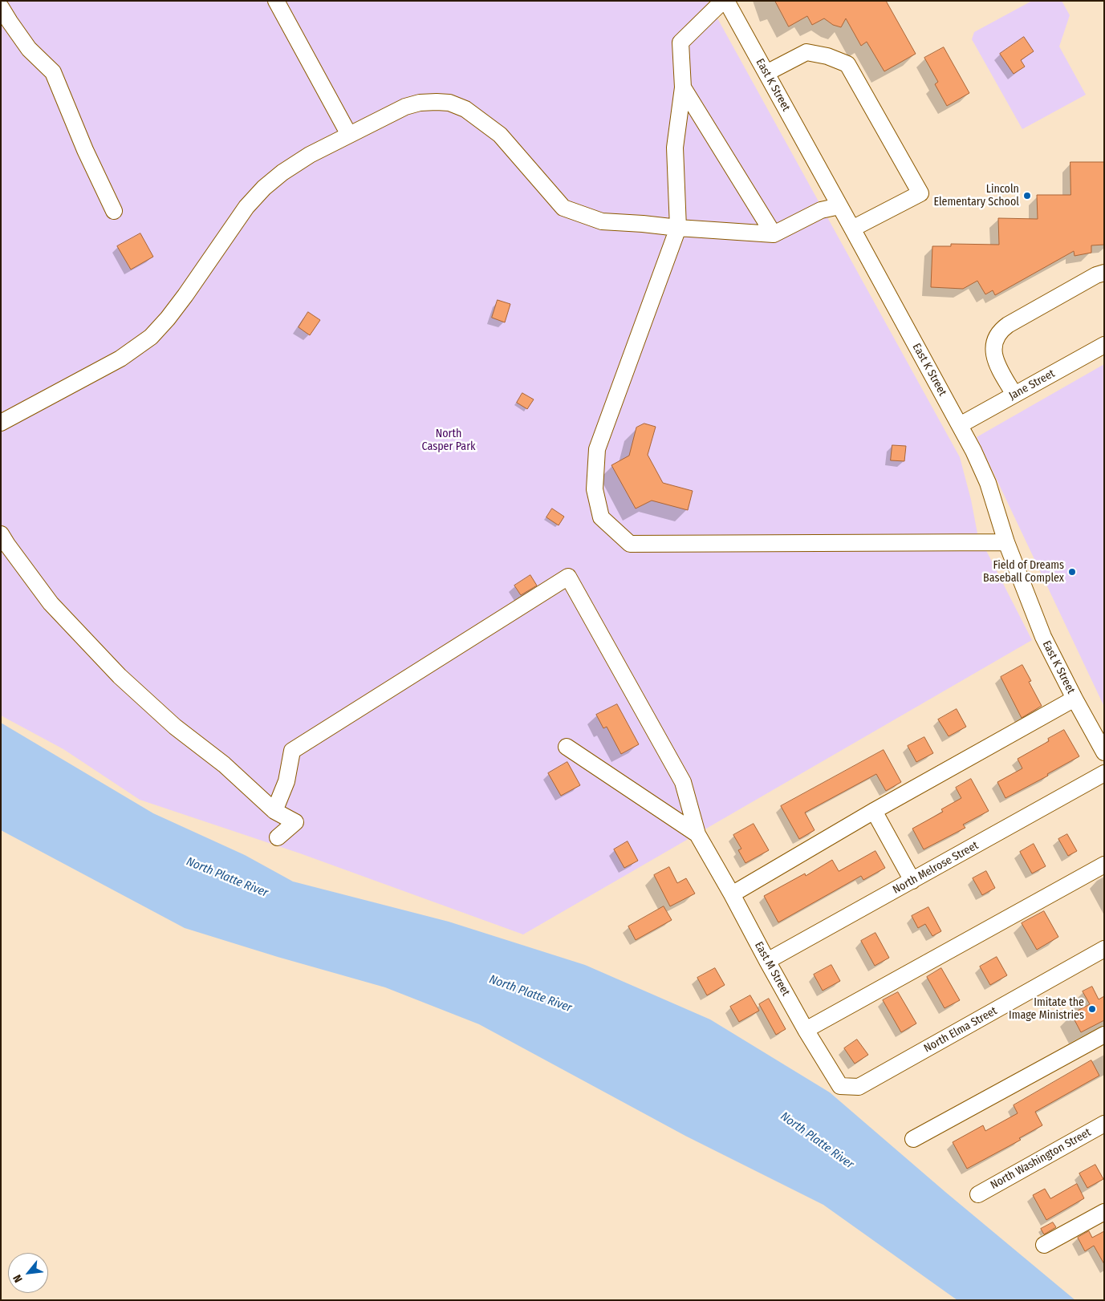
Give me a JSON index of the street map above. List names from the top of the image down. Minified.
{"streets":{"street":["East K Street","Jane Street","North Melrose Street","East M Street","North Elma Street","North Washington Street"]},"crossings":[["East K Street","Jane Street"],["North Melrose Street","East M Street"],["East M Street","North Elma Street"]],"water":["North Platte River"],"parks":["North Casper Park"],"places":["Lincoln Elementary School","Field of Dreams Baseball Complex","Imitate the Image Ministries"],"north":"bottom left"}
